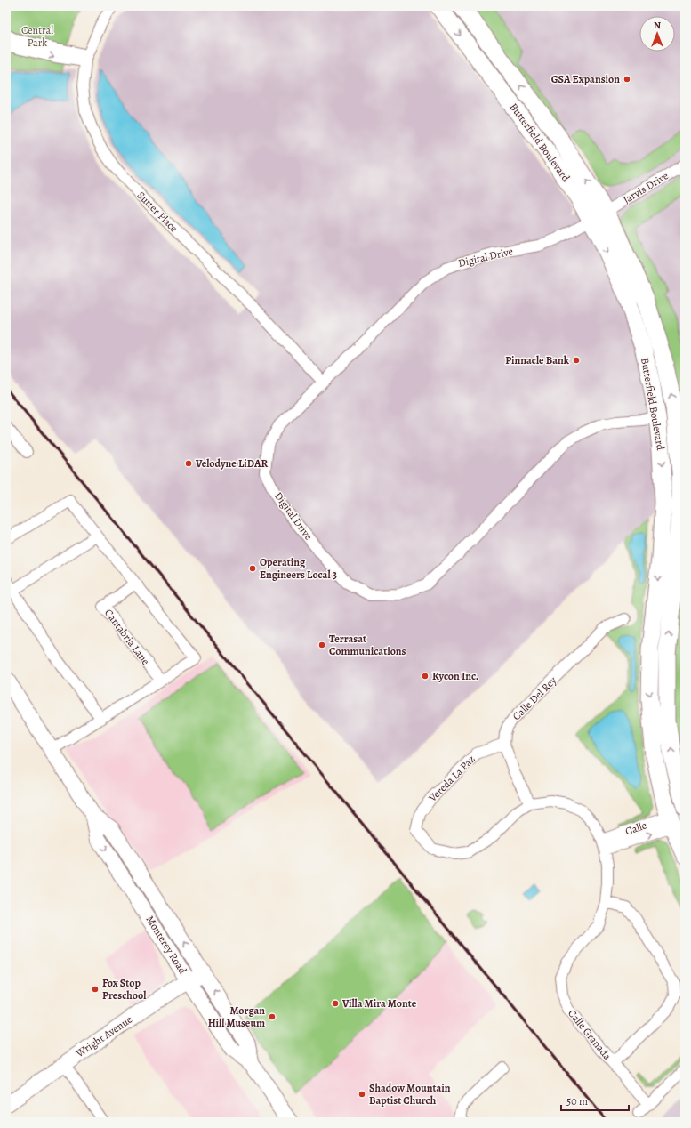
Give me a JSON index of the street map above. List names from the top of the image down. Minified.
{"streets":{"main road":["Butterfield Boulevard","Monterey Road","Wright Avenue"],"street":["Jarvis Drive","Sutter Place","Digital Drive","Cantabria Lane","Calle Del Rey","Vereda La Paz","Calle","Calle Granada"]},"crossings":[["Butterfield Boulevard","Jarvis Drive"],["Butterfield Boulevard","Digital Drive"],["Butterfield Boulevard","Calle"],["Jarvis Drive","Digital Drive"],["Sutter Place","Digital Drive"],["Calle Del Rey","Vereda La Paz"],["Calle","Calle Granada"],["Monterey Road","Wright Avenue"]],"parks":["Central Park"],"places":["GSA Expansion","Pinnacle Bank","Velodyne LiDAR","Operating Engineers Local 3","Terrasat Communications","Kycon Inc.","Fox Stop Preschool","Villa Mira Monte","Morgan Hill Museum","Shadow Mountain Baptist Church"],"scale_bar":"50 m","north":"top"}
